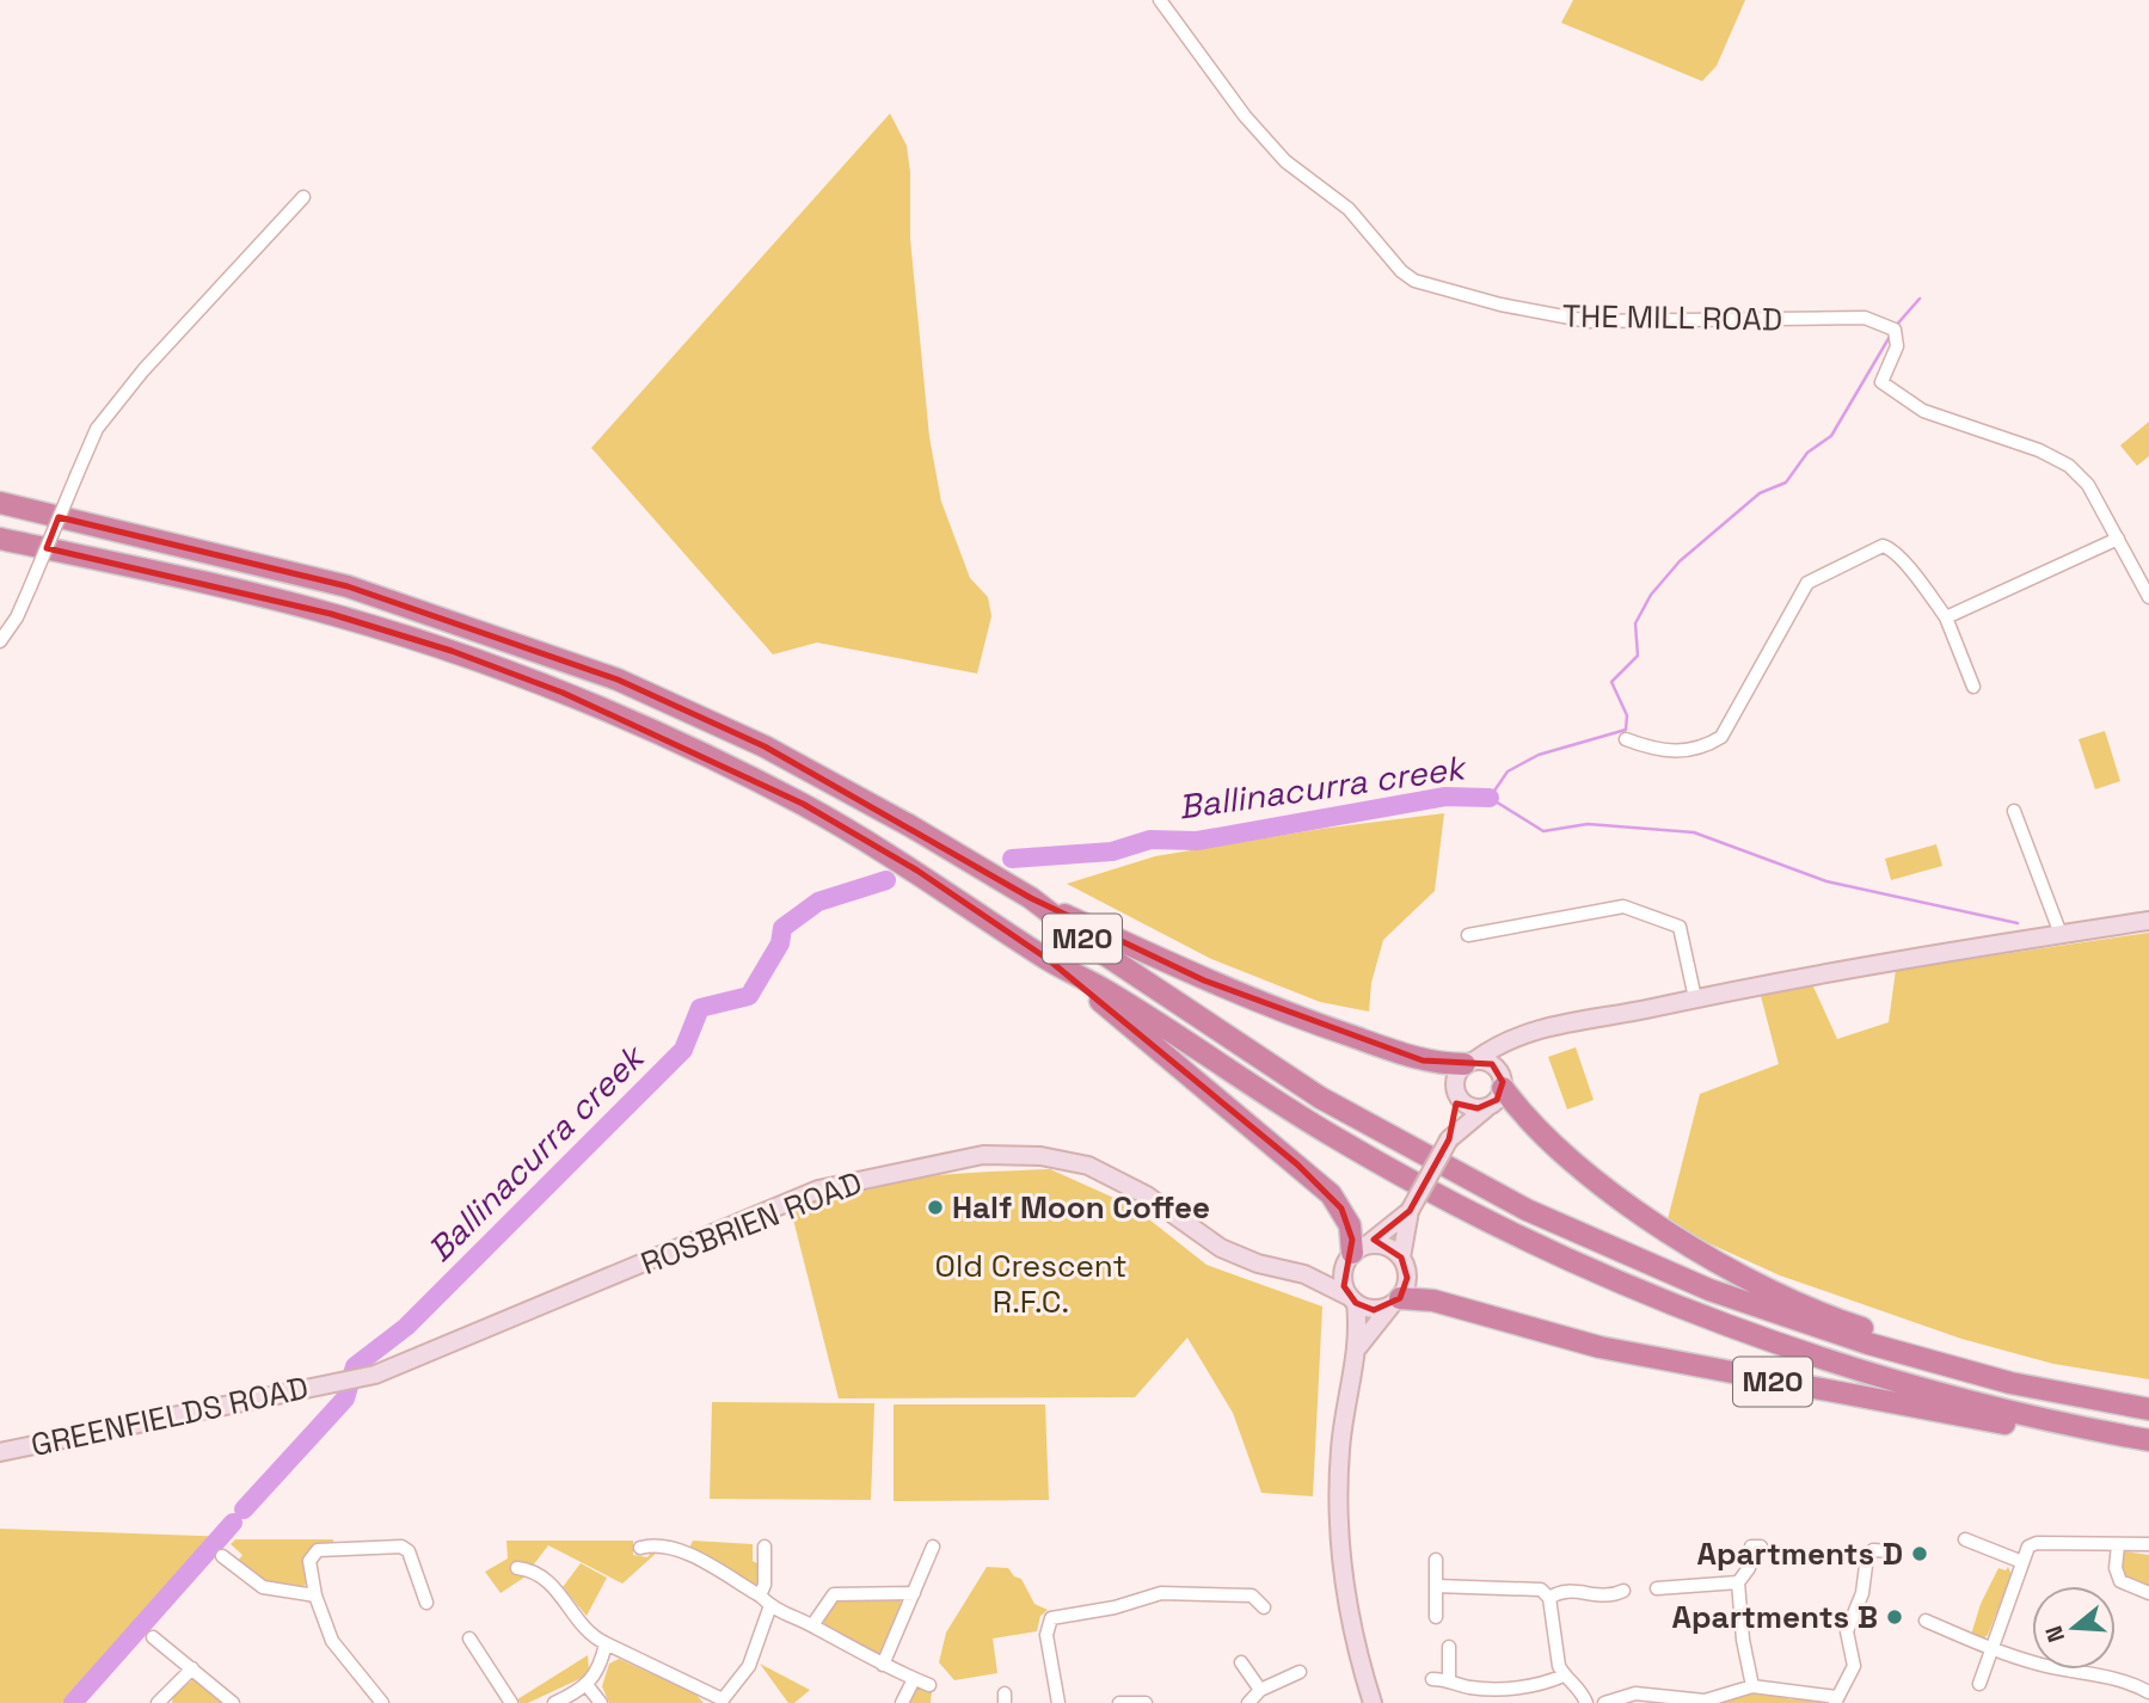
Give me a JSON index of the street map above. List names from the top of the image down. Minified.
{"streets":{"highway":["M20"],"street":["THE MILL ROAD","ROSBRIEN ROAD","GREENFIELDS ROAD"]},"crossings":[["M20","ROSBRIEN ROAD"],["ROSBRIEN ROAD","GREENFIELDS ROAD"]],"water":["Ballinacurra creek"],"parks":["Old Crescent R.F.C."],"places":["Half Moon Coffee","Apartments D","Apartments B"],"north":"left"}
